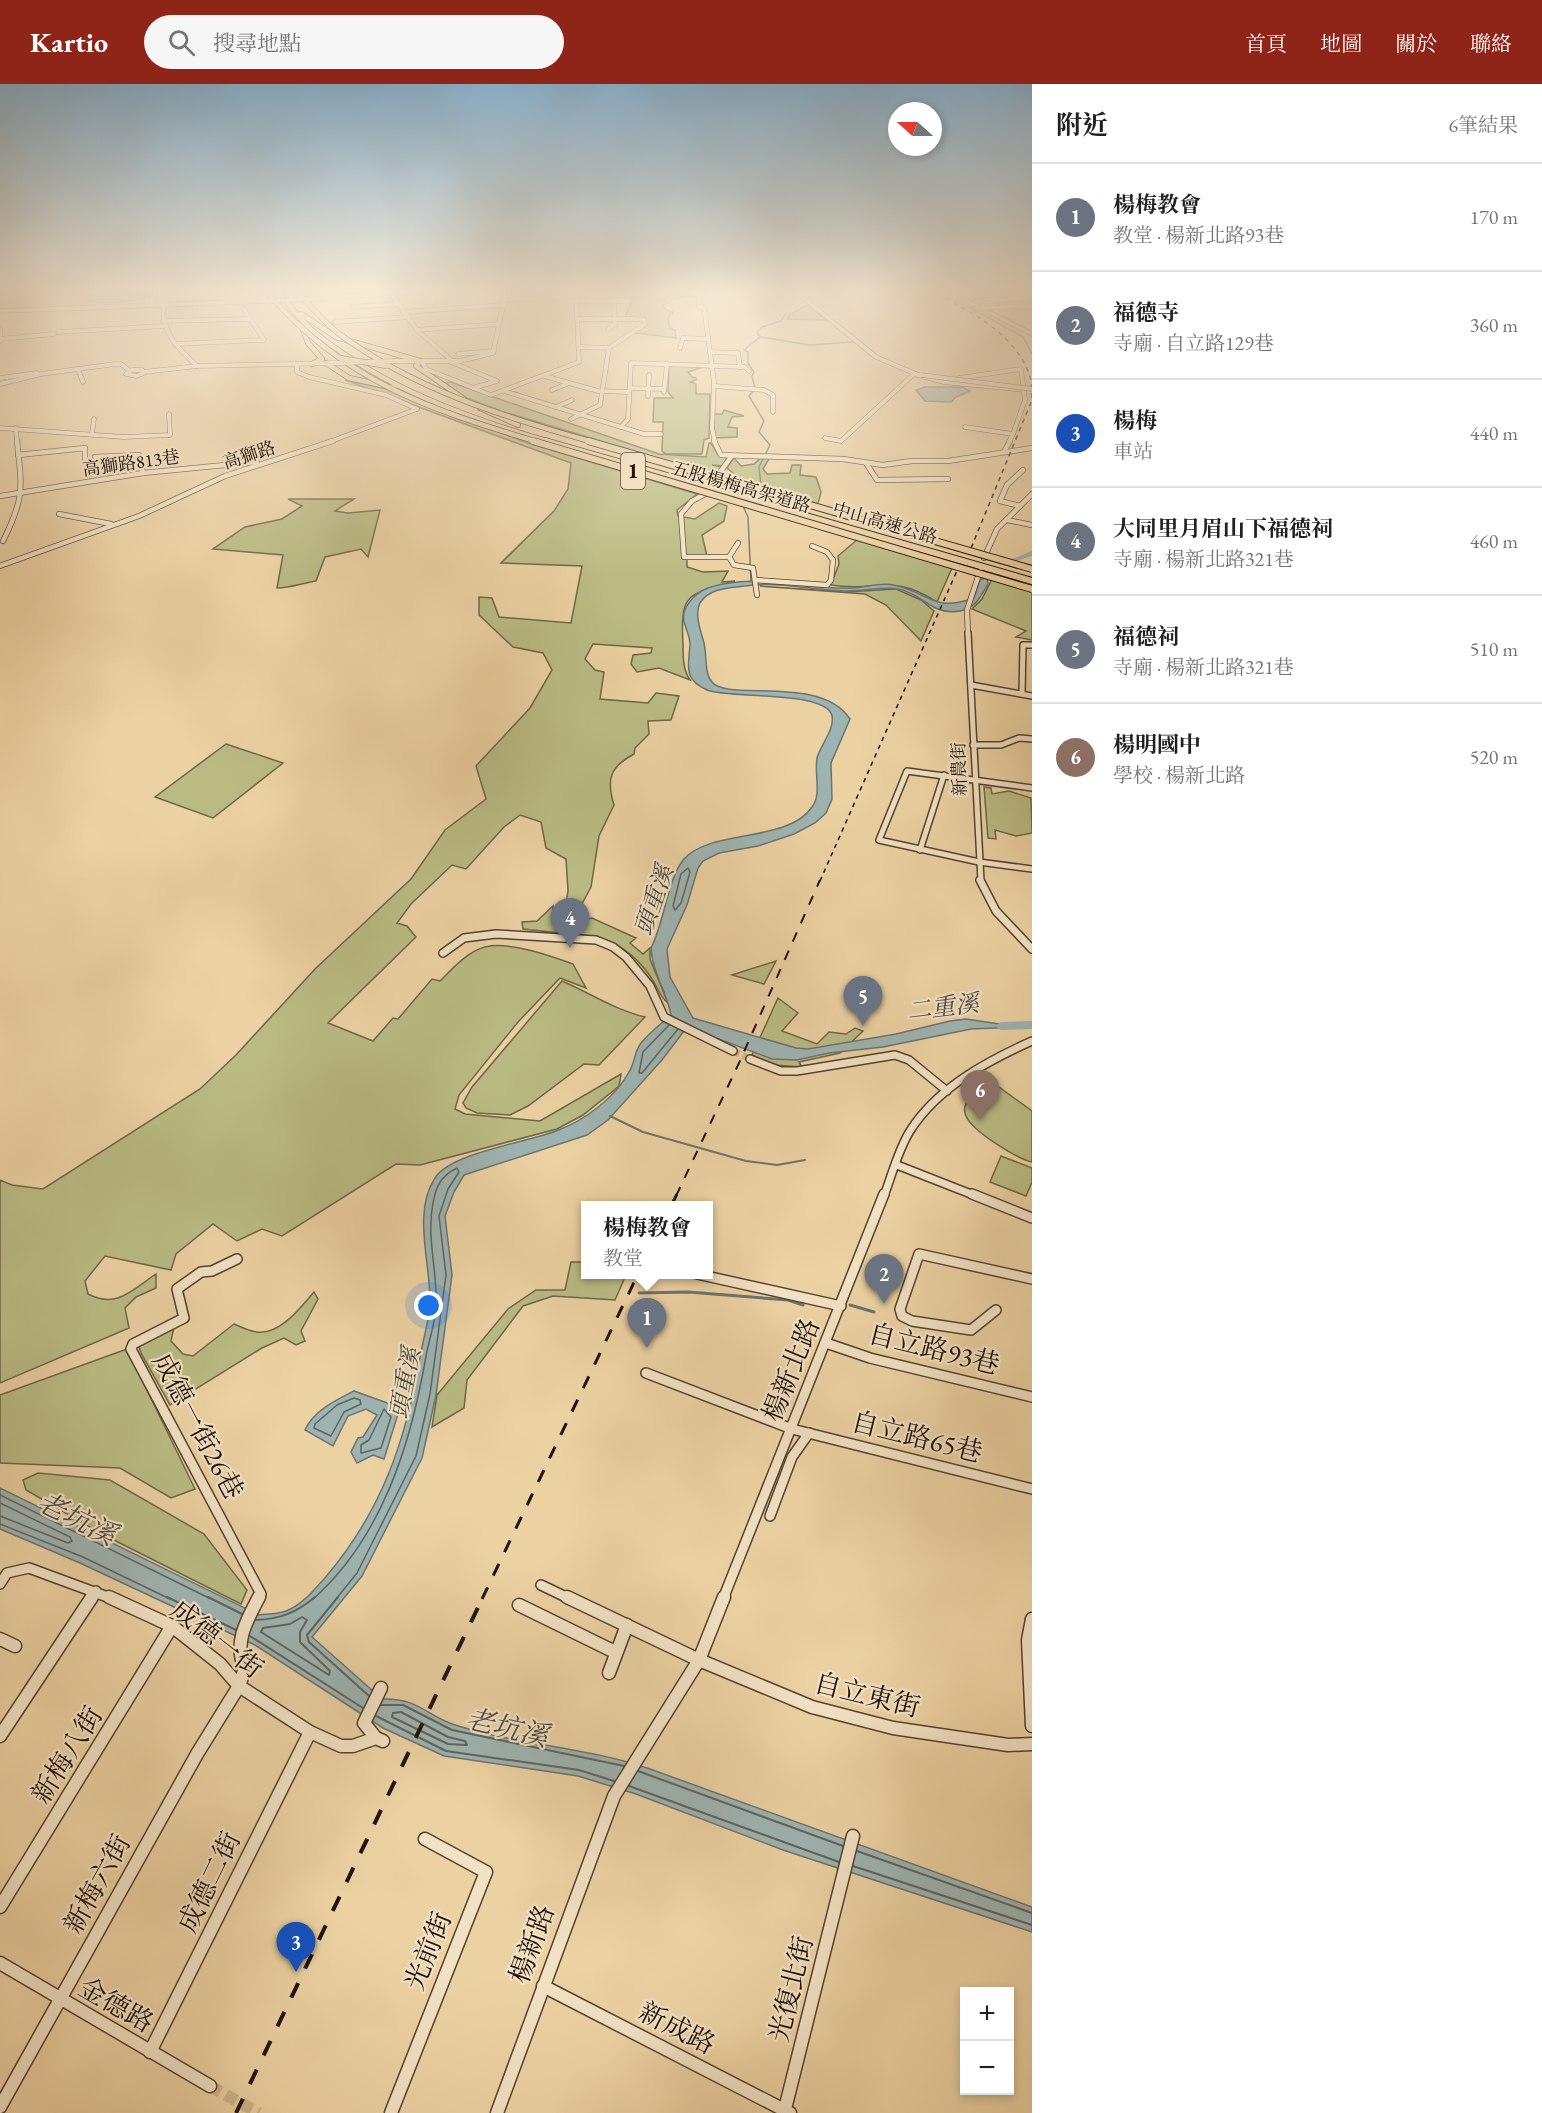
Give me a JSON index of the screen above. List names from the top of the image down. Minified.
{"streets":{"highway":["1","五股楊梅高架道路","中山高速公路"],"street":["高獅路","高獅路813巷","新農街","自立路93巷","楊新北路","成德一街26巷","自立路65巷","成德一街","自立東街","新梅八街","成德二街","新梅六街","楊新路","光前街","光復北街","金德路","新成路"]},"crossings":[["高獅路","高獅路813巷"],["自立路93巷","楊新北路"],["楊新北路","自立路65巷"],["楊新北路","自立東街"],["楊新北路","楊新路"],["成德一街26巷","成德一街"],["成德一街26巷","新梅六街"],["成德一街","新梅八街"],["成德一街","成德二街"],["成德一街","新梅六街"],["成德二街","金德路"],["新梅六街","金德路"],["楊新路","新成路"],["光復北街","新成路"]],"water":["頭重溪","二重溪","老坑溪"],"north":"left","page":{"header":"Kartio","search":"搜尋地點","nav":["首頁","地圖","關於","聯絡"],"heading":["附近","6筆結果"],"list":[{"mark":"1","name":"楊梅教會","note":"教堂 · 楊新北路93巷","value":"170 m"},{"mark":"2","name":"福德寺","note":"寺廟 · 自立路129巷","value":"360 m"},{"mark":"3","name":"楊梅","note":"車站","value":"440 m"},{"mark":"4","name":"大同里月眉山下福德祠","note":"寺廟 · 楊新北路321巷","value":"460 m"},{"mark":"5","name":"福德祠","note":"寺廟 · 楊新北路321巷","value":"510 m"},{"mark":"6","name":"楊明國中","note":"學校 · 楊新北路","value":"520 m"}],"pins":["4","5","6","2","1","3"],"popup":["楊梅教會","教堂"],"map_buttons":["+","−"]}}
